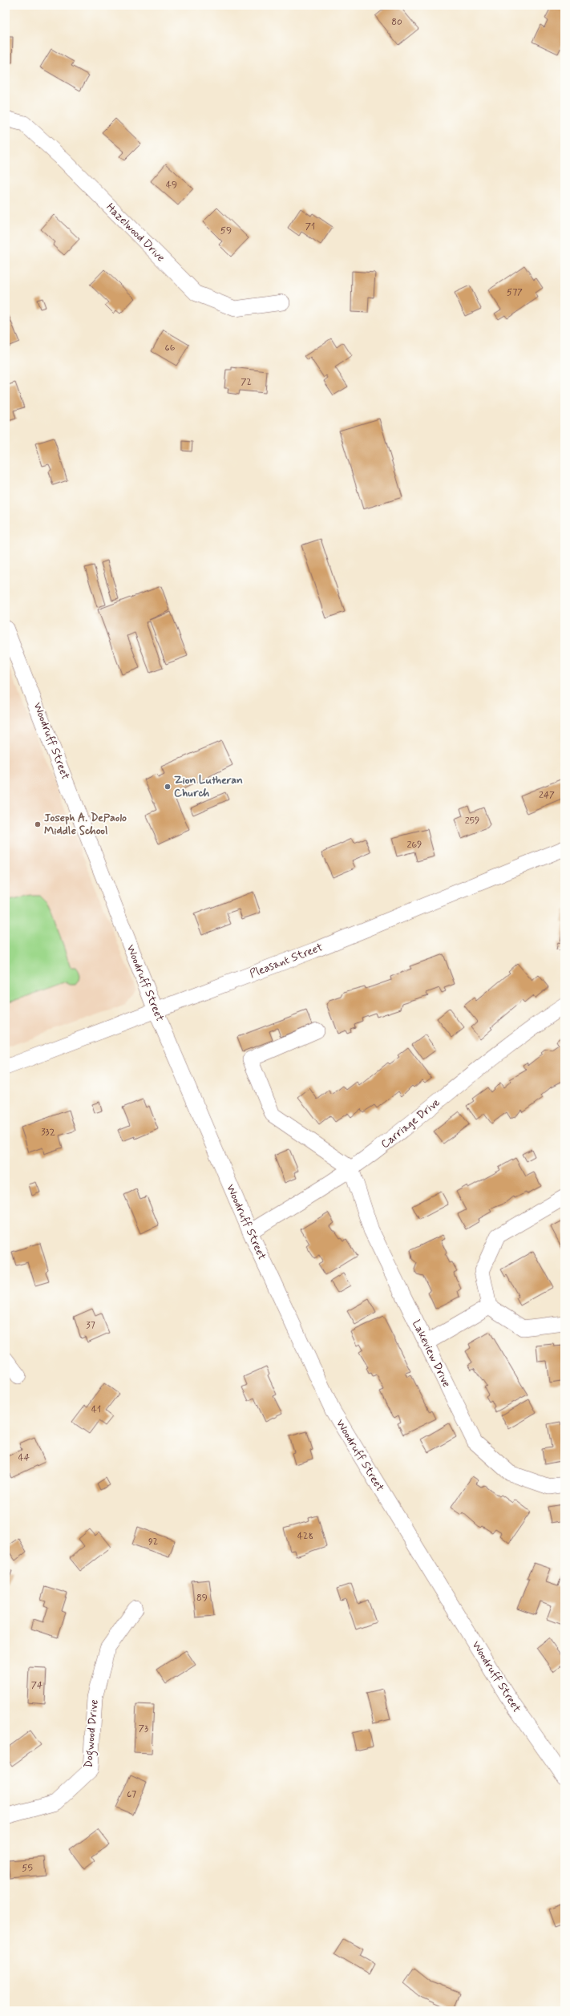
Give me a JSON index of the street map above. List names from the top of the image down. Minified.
{"streets":{"street":["Hazelwood Drive","Woodruff Street","Pleasant Street","Carriage Drive","Lakeview Drive","Dogwood Drive"]},"crossings":[["Woodruff Street","Pleasant Street"],["Woodruff Street","Carriage Drive"],["Carriage Drive","Lakeview Drive"]],"places":["Zion Lutheran Church","Joseph A. DePaolo Middle School"],"house_numbers":["80","49","71","59","577","66","72","247","259","269","332","37","41","44","428","92","89","74","73","67","55"]}
